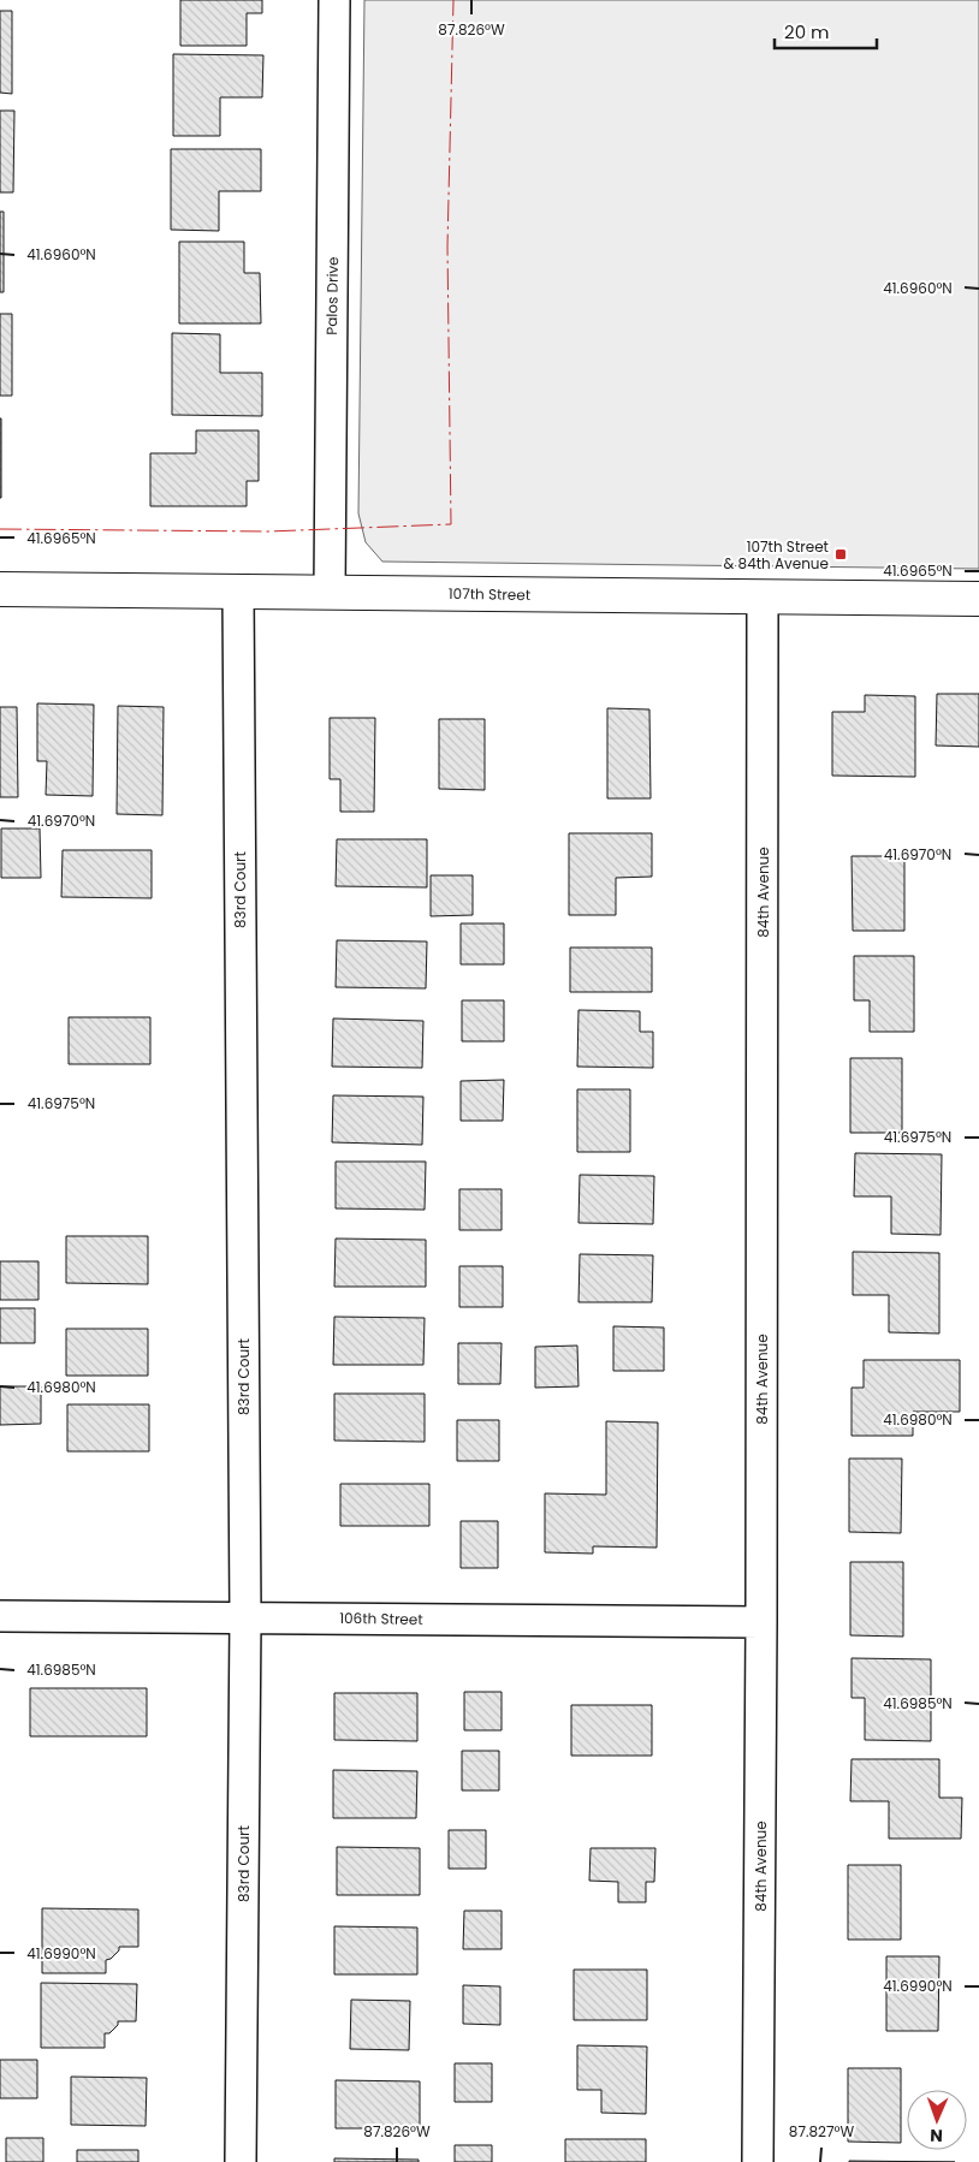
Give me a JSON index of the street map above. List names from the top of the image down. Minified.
{"streets":{"street":["Palos Drive","107th Street","83rd Court","84th Avenue","106th Street"]},"crossings":[["Palos Drive","107th Street"],["107th Street","83rd Court"],["107th Street","84th Avenue"],["83rd Court","106th Street"],["84th Avenue","106th Street"]],"places":{"transit":["107th Street & 84th Avenue"]},"scale_bar":"20 m","north":"bottom","coordinates":["87.826°W","41.6960°N","41.6965°N","41.6970°N","41.6975°N","41.6980°N","41.6985°N","41.6990°N","87.827°W"]}
